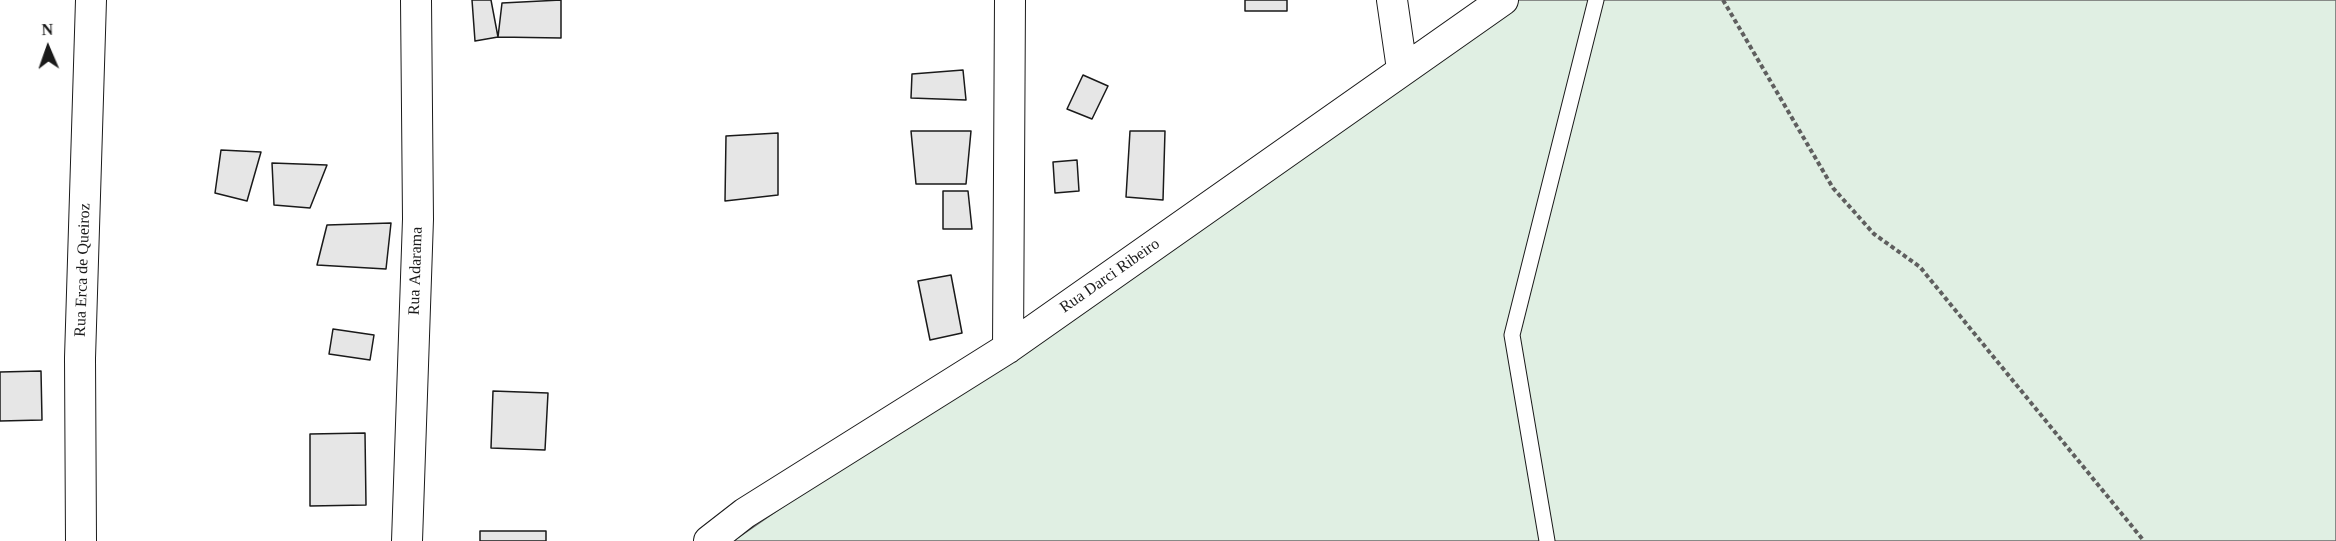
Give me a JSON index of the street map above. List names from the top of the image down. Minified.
{"streets":{"street":["Rua Erca de Queiroz","Rua Adarama","Rua Darci Ribeiro"]},"north":"top"}
